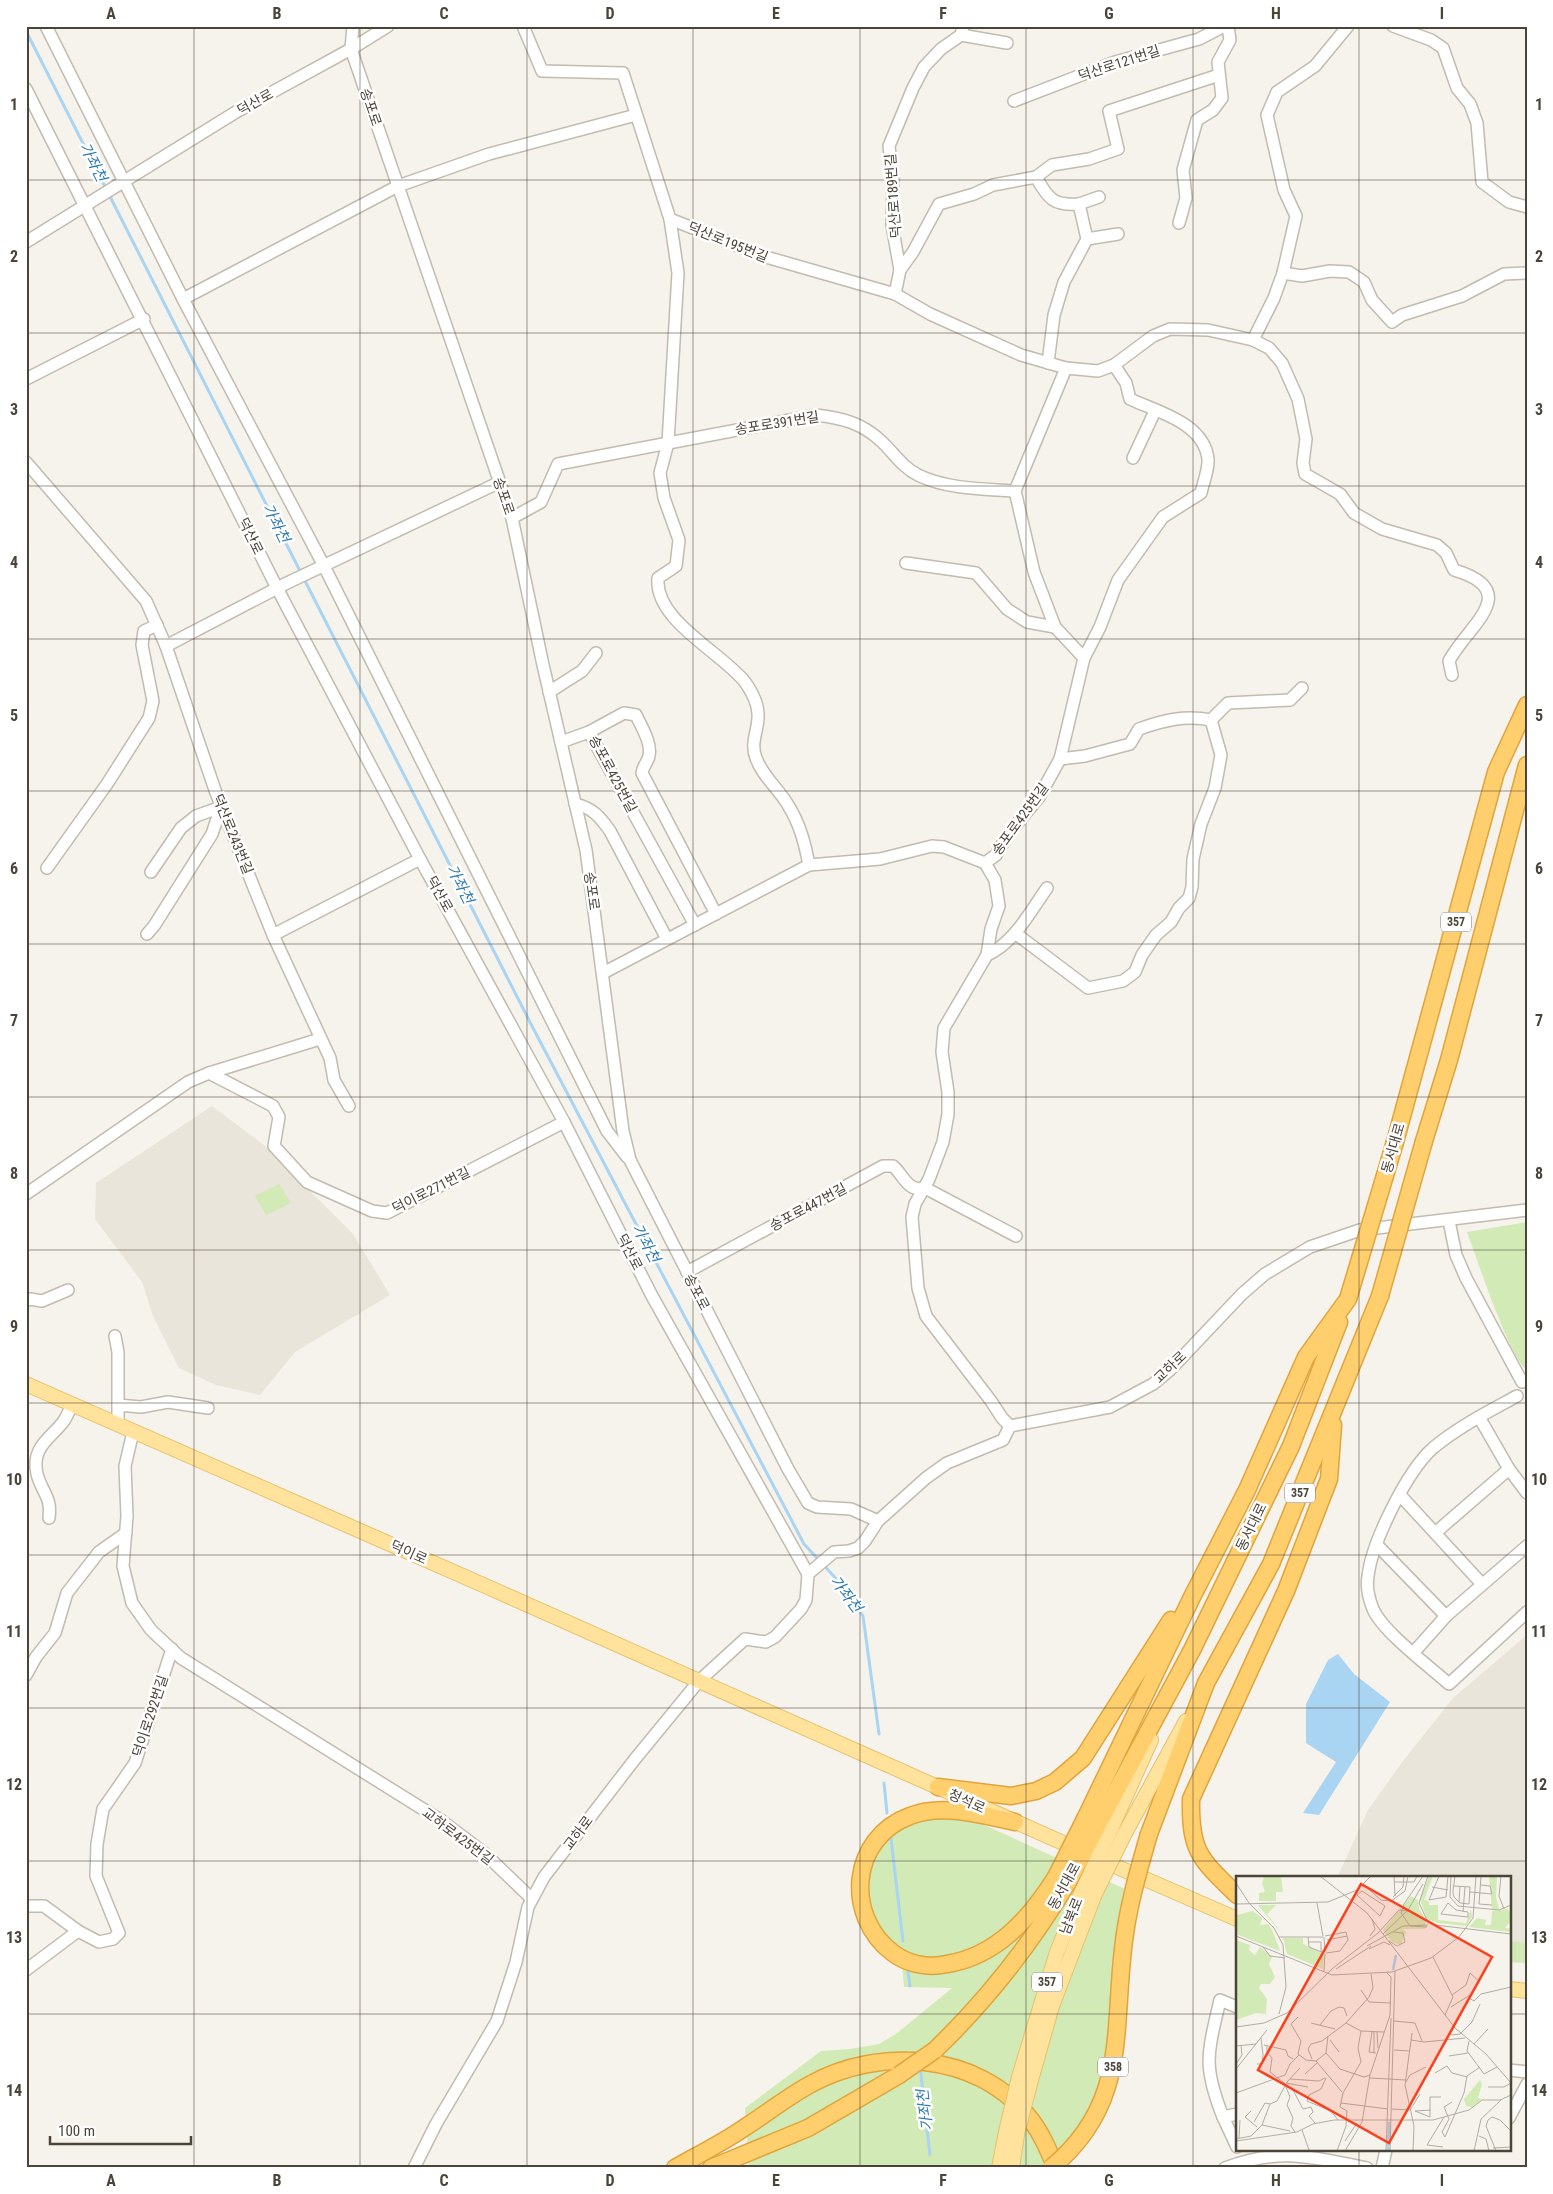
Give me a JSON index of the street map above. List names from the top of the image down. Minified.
{"streets":{"highway":["357","동서대로","358"],"main road":["덕이로","청석로","남북로"],"street":["덕산로121번길","덕산로","송포로","덕산로189번길","덕산로195번길","송포로391번길","송포로425번길","덕산로243번길","덕이로271번길","송포로447번길","교하로","덕이로292번길","교하로425번길"]},"crossings":[["덕산로","송포로"],["덕산로","덕이로271번길"],["덕산로","교하로"],["송포로","송포로391번길"],["송포로","송포로425번길"],["송포로","송포로447번길"],["덕산로195번길","송포로425번길"],["동서대로","남북로"],["교하로","덕이로"],["교하로","청석로"],["교하로","교하로425번길"],["덕이로","청석로"],["덕이로292번길","교하로425번길"]],"water":["가좌천"],"scale_bar":"100 m","grid":{"columns":["A","B","C","D","E","F","G","H","I"],"rows":["1","2","3","4","5","6","7","8","9","10","11","12","13","14"]}}
